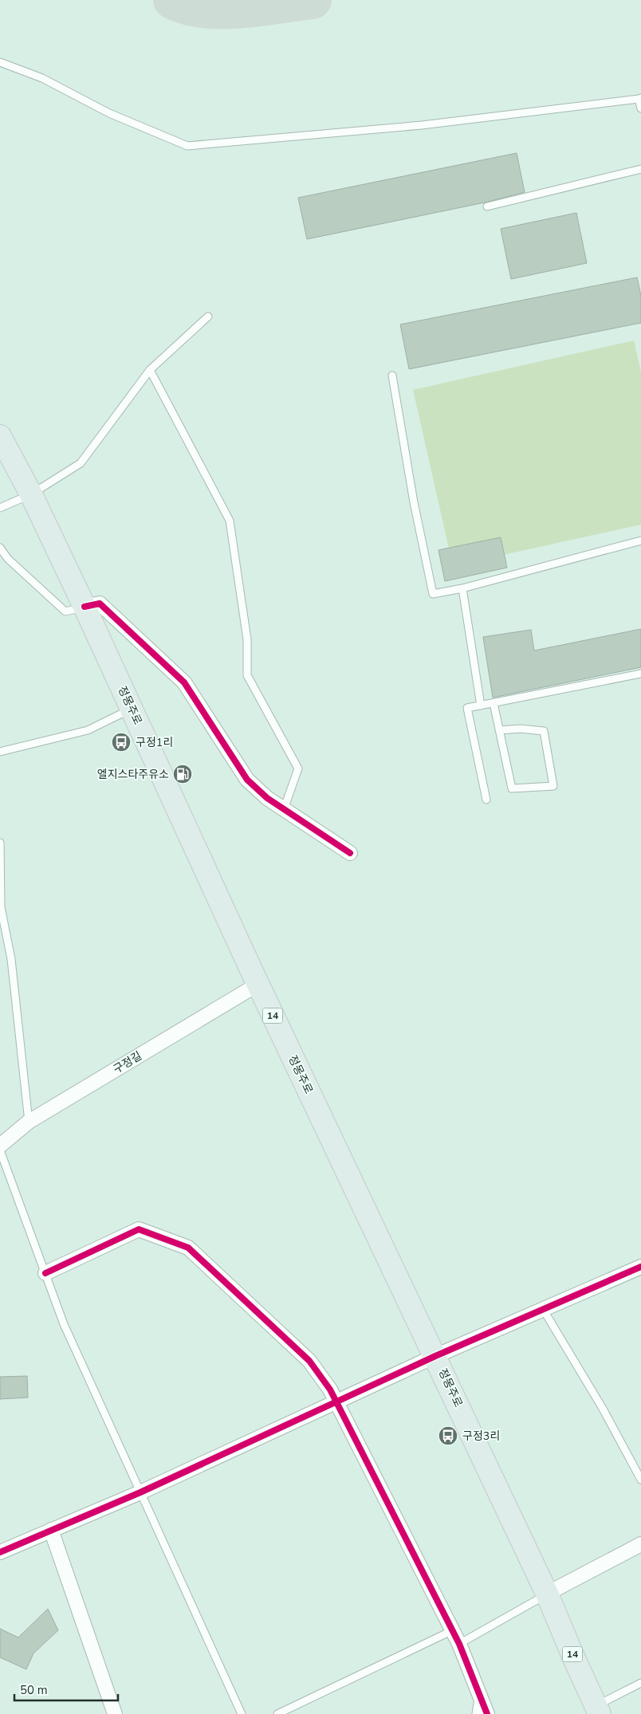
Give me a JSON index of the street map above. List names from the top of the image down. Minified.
{"streets":{"main road":["정몽주로","14"],"street":["구정길"]},"crossings":[["정몽주로","구정길"]],"places":{"bus stop":["구정1리","구정3리"],"fuel station":["엘지스타주유소"]},"scale_bar":"50 m"}
